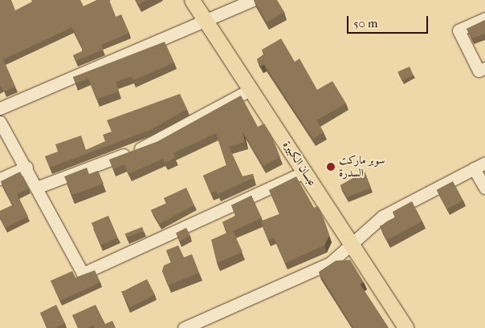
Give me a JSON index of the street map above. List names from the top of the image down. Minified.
{"streets":{"main road":["عبسان الكبيرة"]},"places":["سوبر ماركت السدرة"],"scale_bar":"50 m"}
